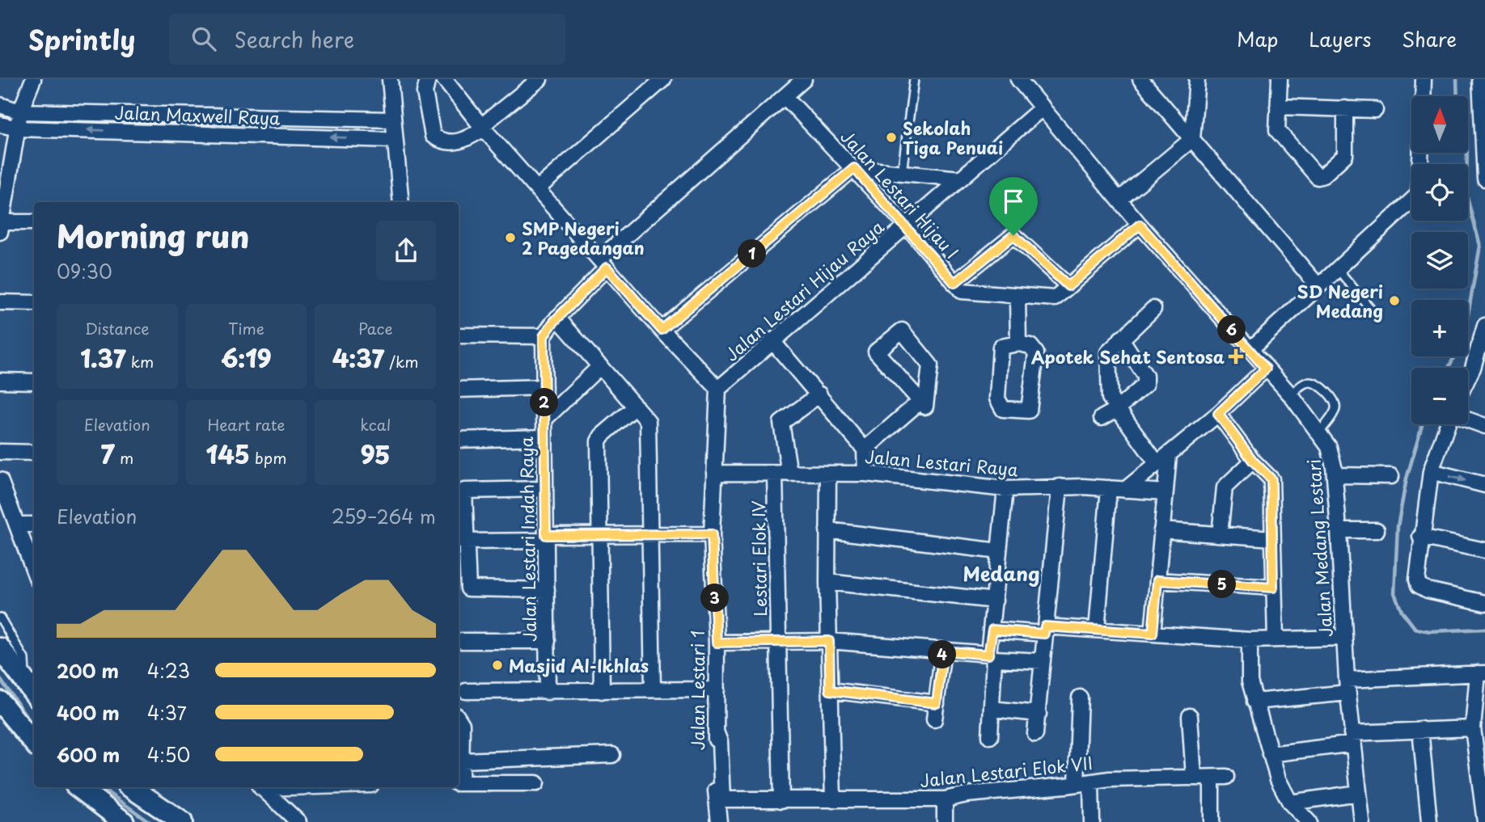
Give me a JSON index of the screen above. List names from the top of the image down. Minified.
{"streets":{"street":["Jalan Maxwell Raya","Jalan Lestari Hijau I","Jalan Lestari Hijau Raya","Jalan Lestari Raya","Jalan Lestari Indah Raya","Jalan Medang Lestari","Lestari Elok IV","Jalan Lestari 1","Jalan Lestari Elok VII"]},"crossings":[["Jalan Lestari Hijau I","Jalan Lestari Hijau Raya"],["Jalan Lestari Hijau I","Jalan Medang Lestari"],["Jalan Lestari Hijau Raya","Jalan Medang Lestari"],["Jalan Lestari Hijau Raya","Jalan Lestari 1"],["Jalan Lestari Raya","Lestari Elok IV"],["Jalan Lestari Raya","Jalan Lestari 1"],["Lestari Elok IV","Jalan Lestari Elok VII"],["Jalan Lestari 1","Jalan Lestari Elok VII"]],"districts":["Medang"],"places":{"other":["Sekolah Tiga Penuai","SMP Negeri 2 Pagedangan","SD Negeri Medang","Masjid Al-Ikhlas"],"health":["Apotek Sehat Sentosa"]},"north":"top","page":{"header":"Sprintly","search":"Search here","nav":["Map","Layers","Share"],"map_buttons":["+","−"],"heading":["Morning run","09:30"],"pins":["1","6","2","5","3","4"],"stats":[["Distance","1.37 km"],["Time","6:19"],["Pace","4:37 /km"],["Elevation","7 m"],["Heart rate","145 bpm"],["kcal","95"]],"chart":["Elevation","259–264 m"],"list":[{"name":"200 m","note":"4:23"},{"name":"400 m","note":"4:37"},{"name":"600 m","note":"4:50"}]}}
